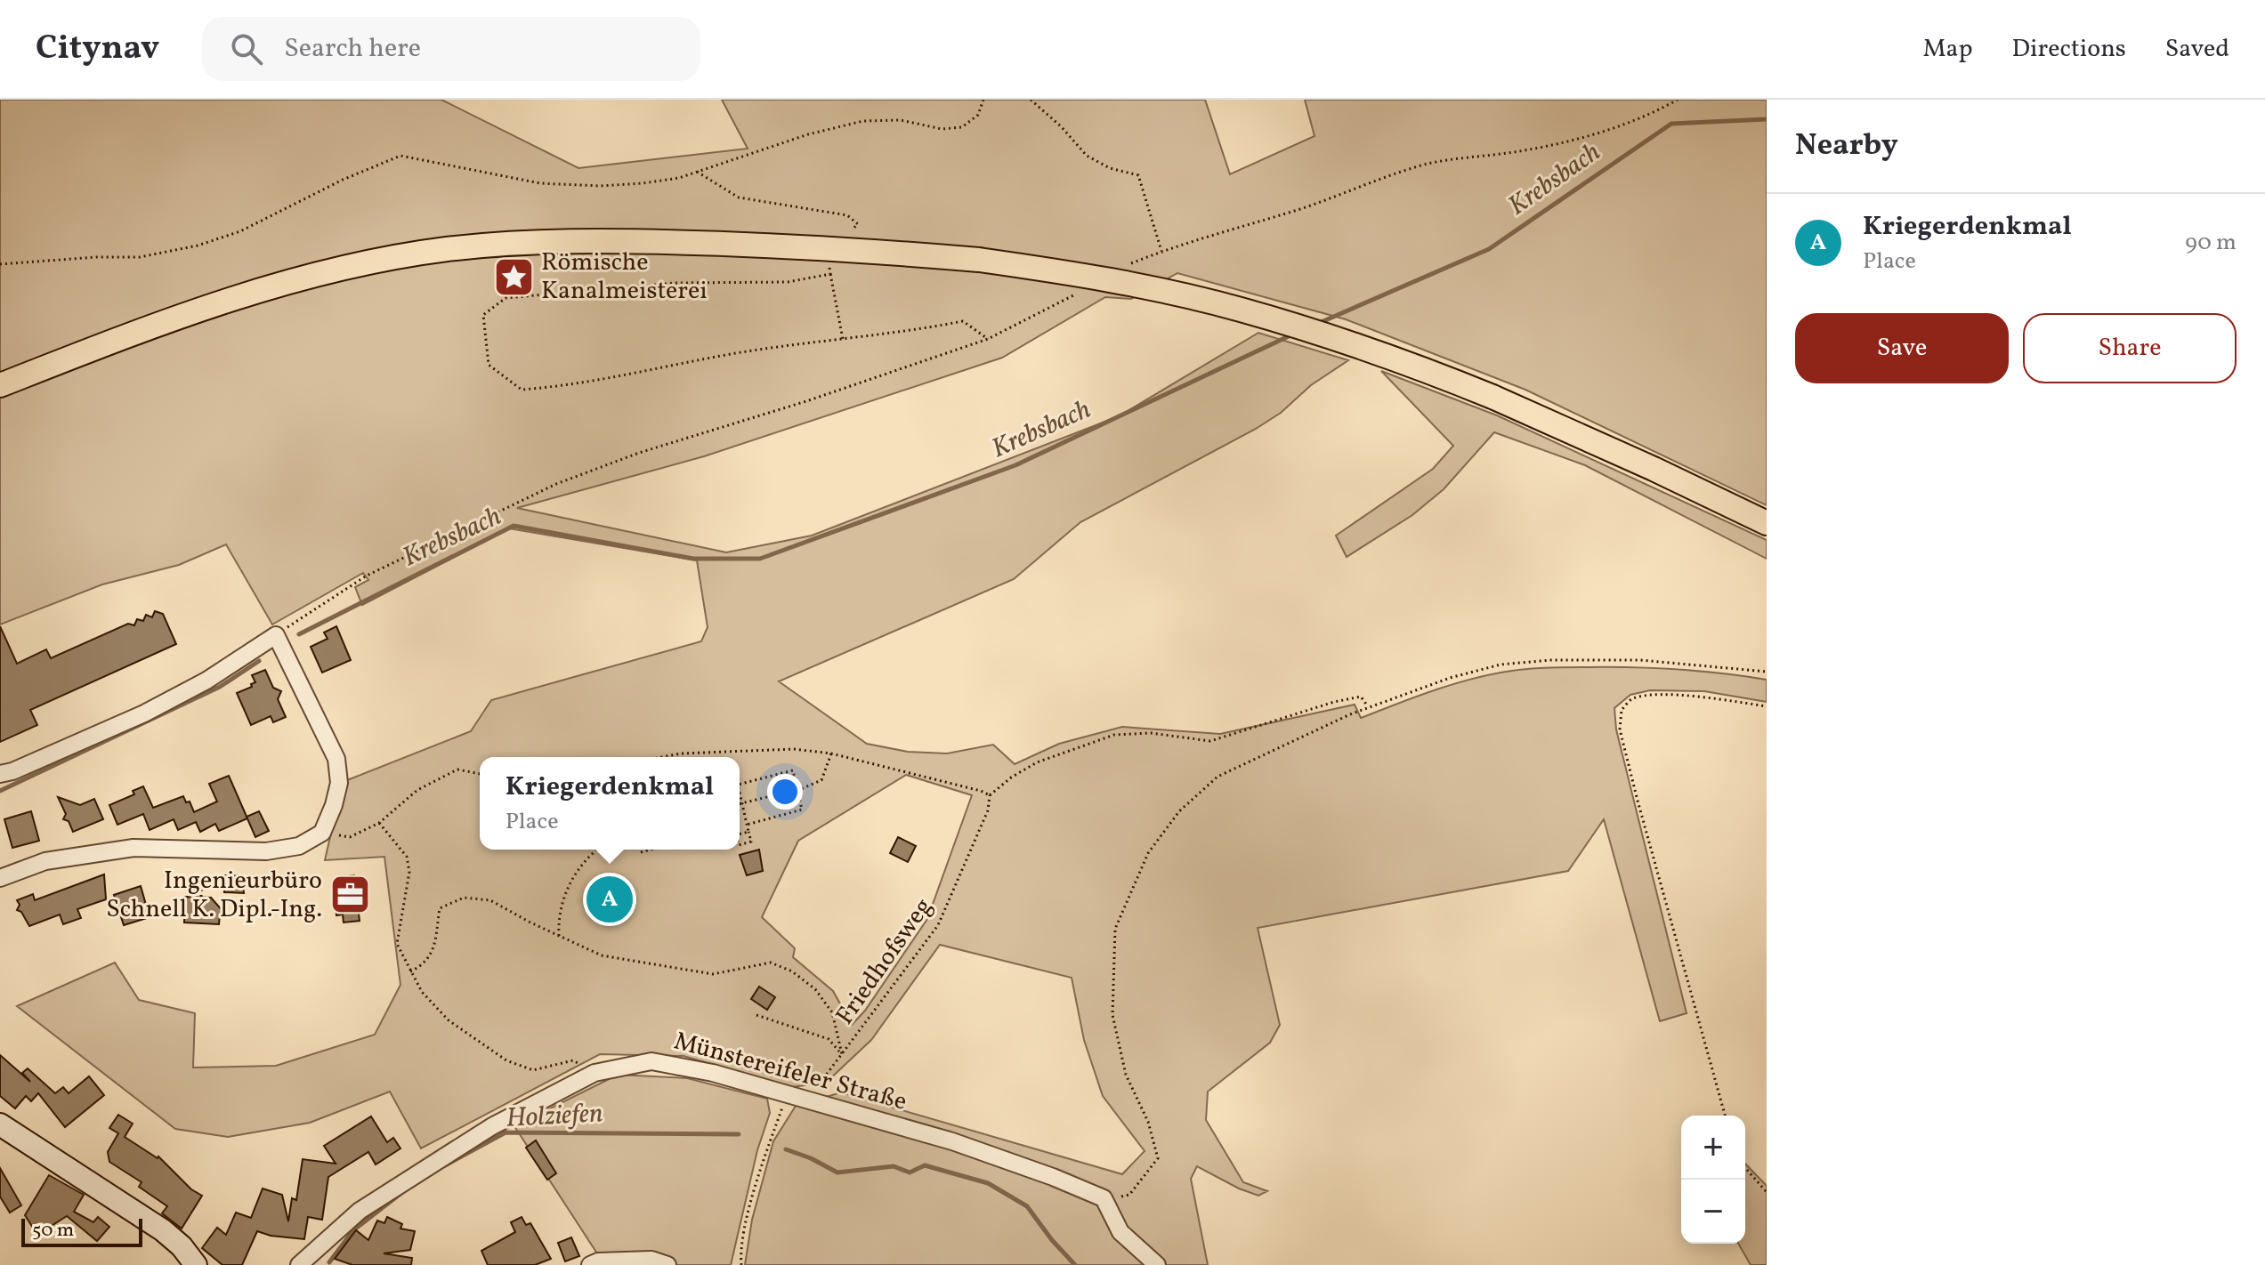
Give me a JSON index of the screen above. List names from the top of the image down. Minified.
{"streets":{"street":["Münstereifeler Straße"],"path":["Friedhofsweg"]},"crossings":[["Friedhofsweg","Münstereifeler Straße"]],"water":["Krebsbach","Holziefen"],"places":{"place":["Römische Kanalmeisterei"],"office":["Ingenieurbüro Schnell K. Dipl.-Ing."]},"scale_bar":"50 m","page":{"header":"Citynav","search":"Search here","nav":["Map","Directions","Saved"],"heading":"Nearby","list":[{"mark":"A","name":"Kriegerdenkmal","note":"Place","value":"90 m"}],"buttons":["Save","Share"],"popup":["Kriegerdenkmal","Place"],"pins":"A","map_buttons":["+","−"],"scale":"50 m"}}
